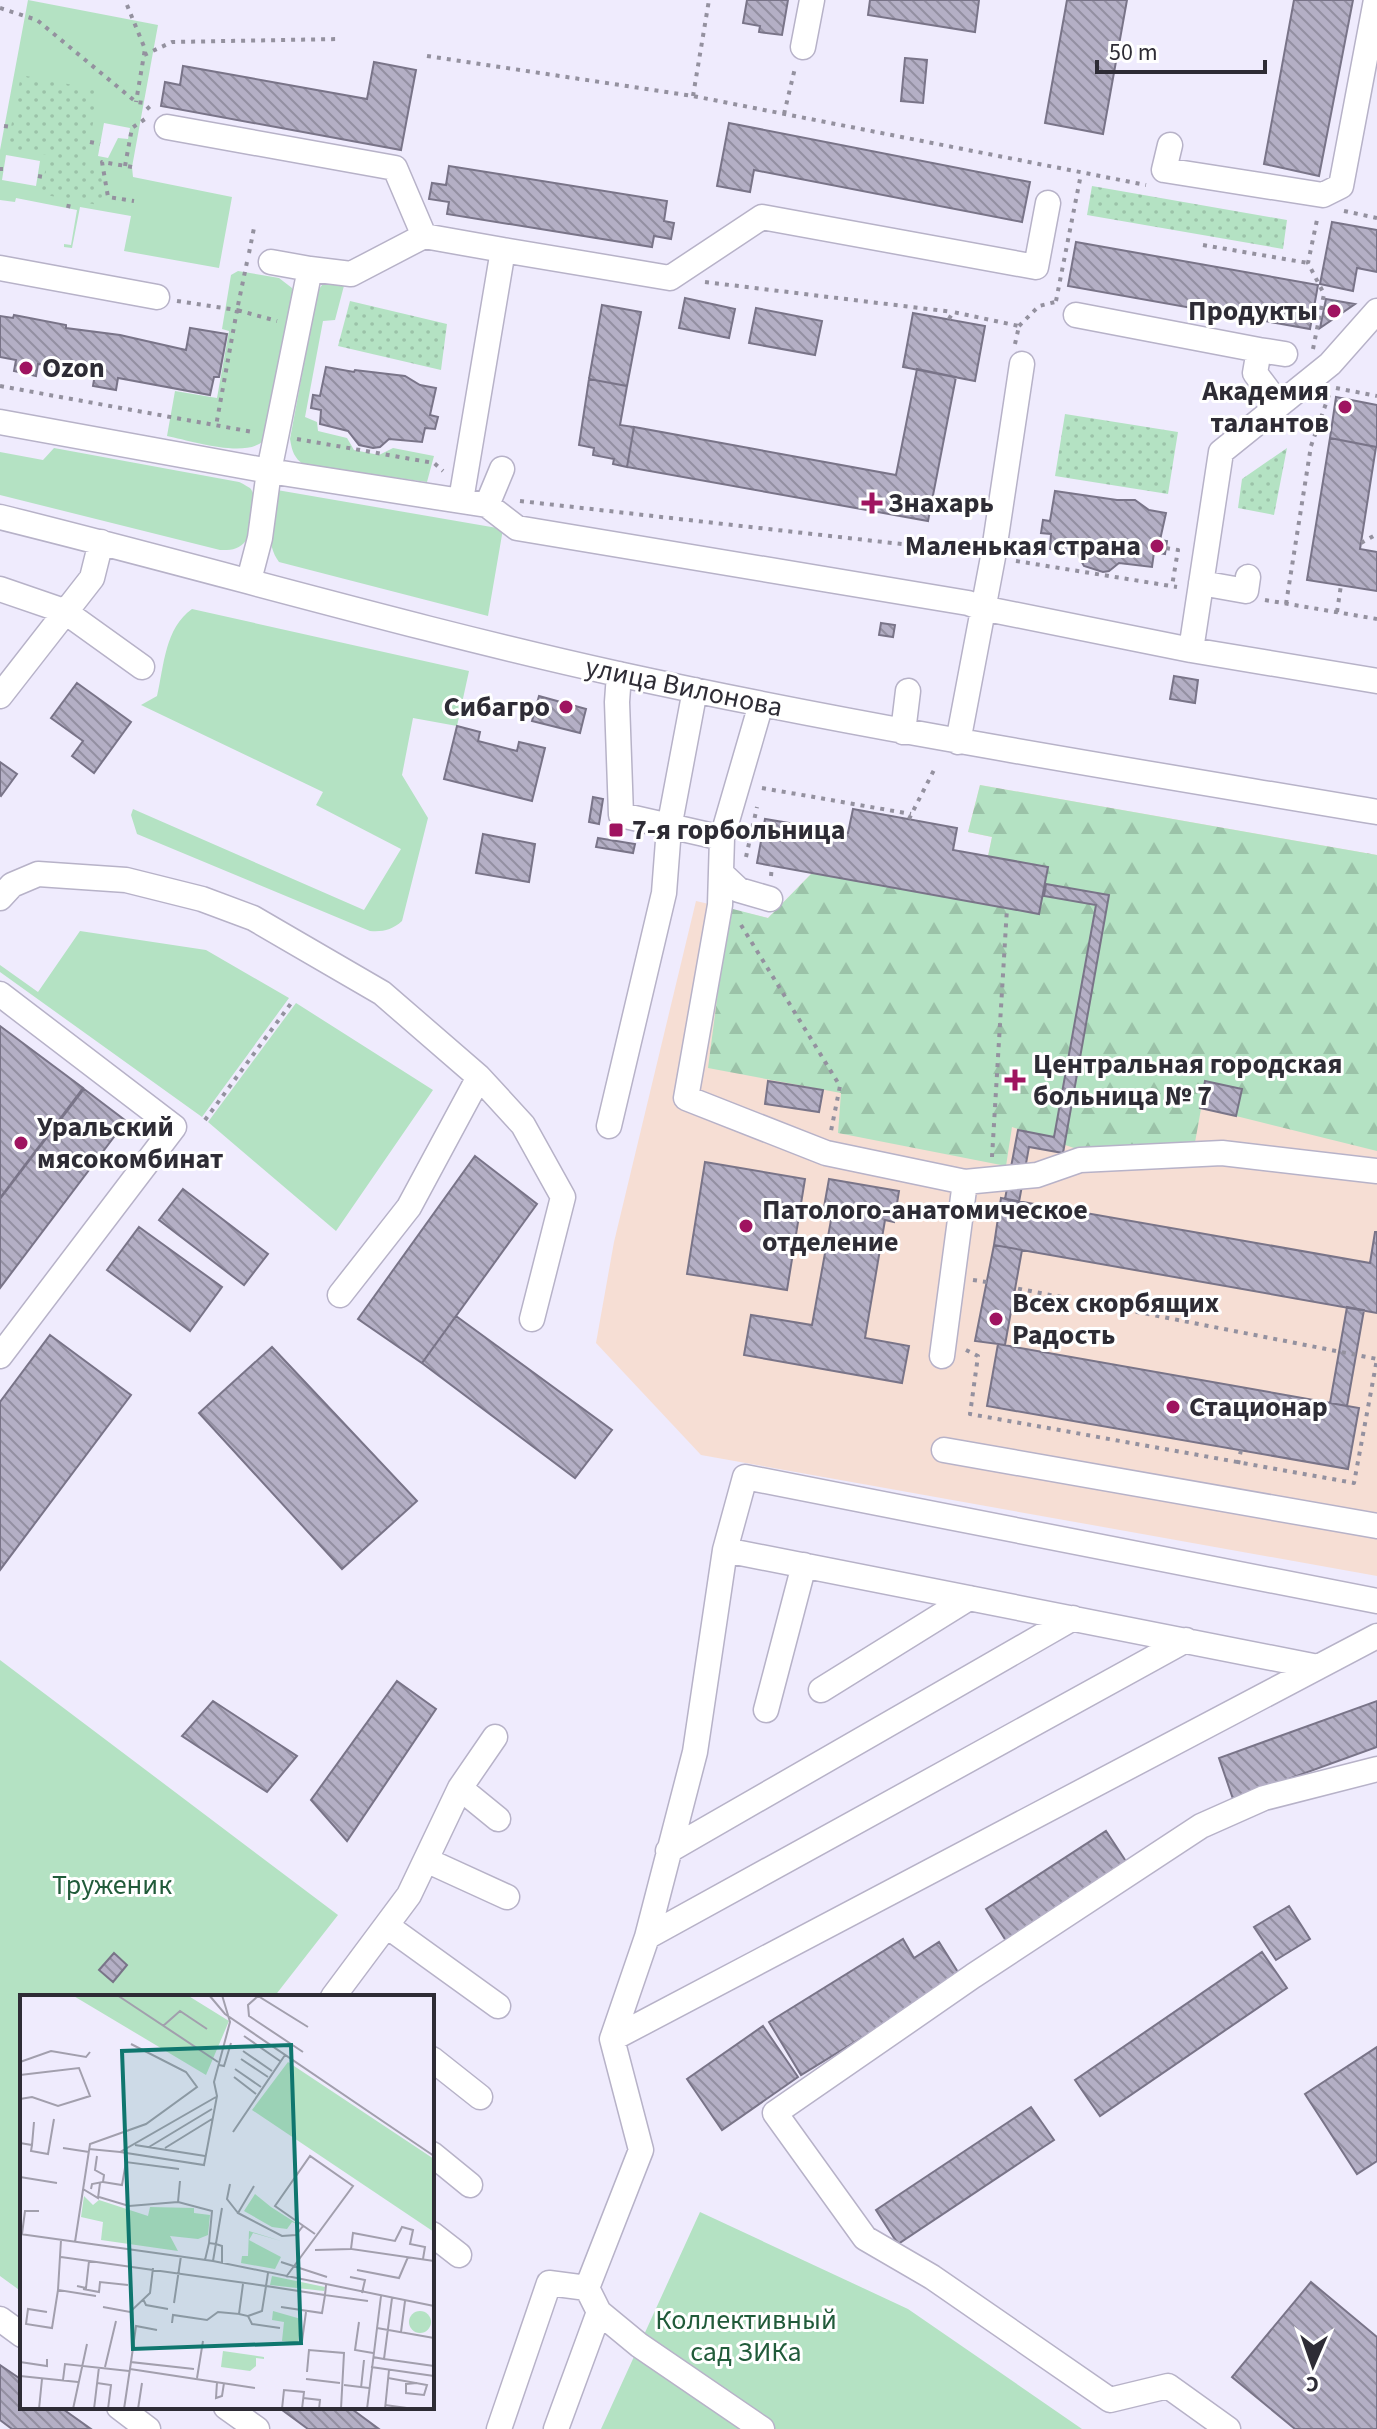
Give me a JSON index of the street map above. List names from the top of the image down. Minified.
{"streets":{"street":["улица Вилонова"]},"parks":["Труженик","Коллективный сад ЗИКа"],"places":{"other":["Продукты","Ozon","Академия талантов","Маленькая страна","Сибагро","Уральский мясокомбинат","Патолого-анатомическое отделение","Всех скорбящих Радость","Стационар"],"health":["Знахарь","Центральная городская больница № 7"],"transit":["7-я горбольница"]},"scale_bar":"50 m","north":"bottom"}
